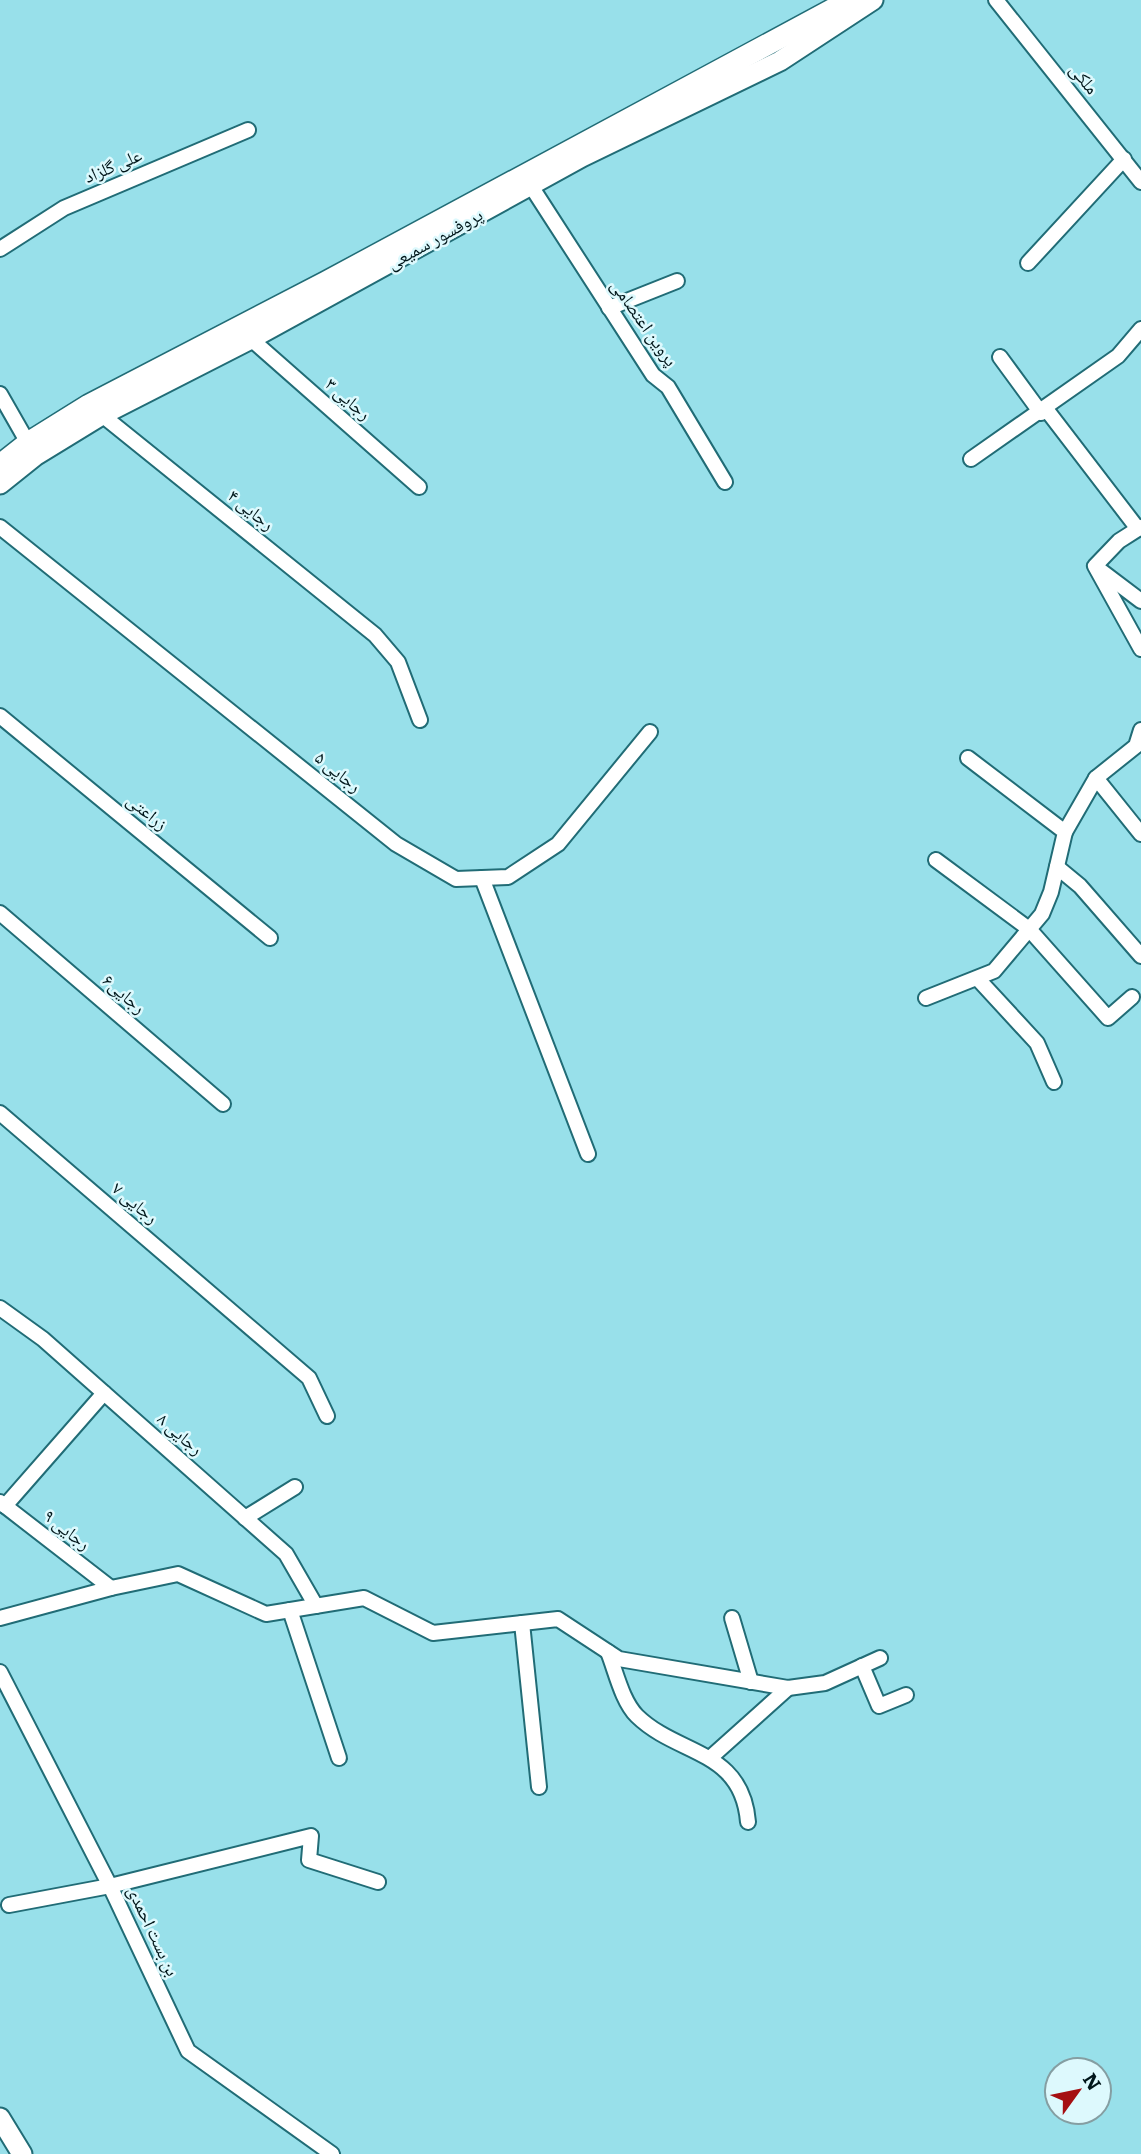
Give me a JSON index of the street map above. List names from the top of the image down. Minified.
{"streets":{"main road":["پروفسور سمیعی"],"street":["ملکی","علی گلزاد","پروین اعتصامی","رجایی ۳","رجایی ۴","رجایی ۵","زراعتی","رجایی۶","رجایی ۷","رجایی ۸","رجایی ۹","بن بست احمدی"]},"crossings":[["پروفسور سمیعی","پروین اعتصامی"],["پروفسور سمیعی","رجایی ۳"],["پروفسور سمیعی","رجایی ۴"]],"north":"top right"}
